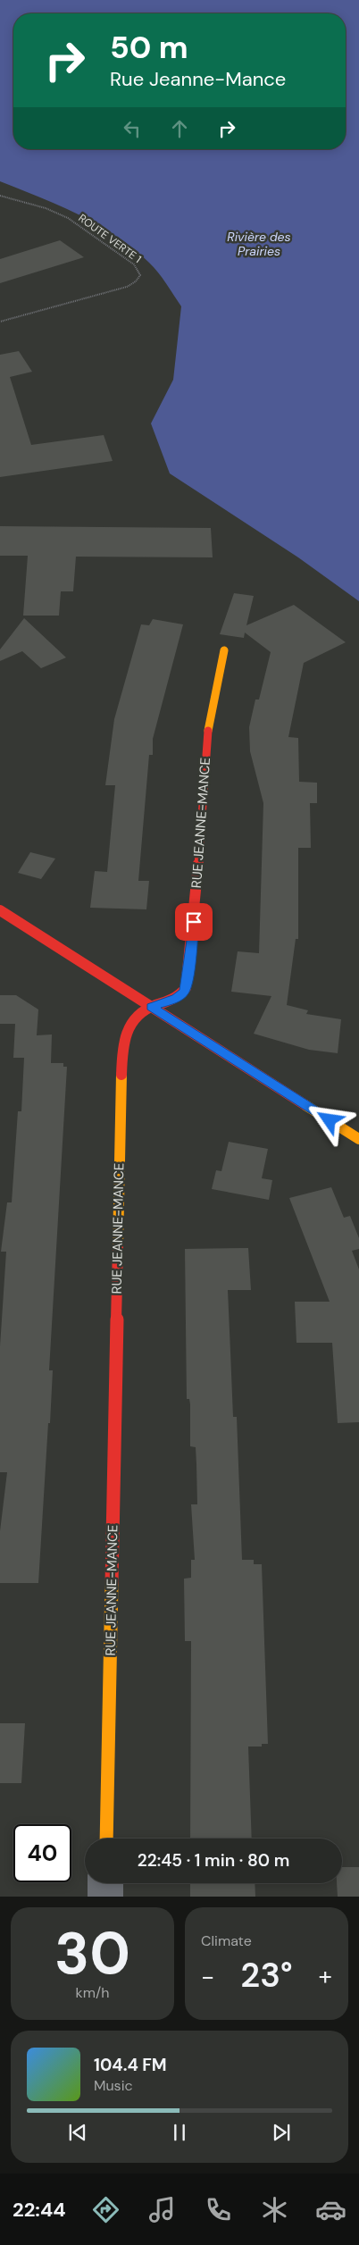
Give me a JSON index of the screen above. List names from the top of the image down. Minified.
{"streets":{"street":["RUE JEANNE-MANCE"],"path":["ROUTE VERTE 1"]},"water":["Rivière des Prairies"],"page":{"turn":["50 m","Rue Jeanne-Mance"],"limit":"40","trip":"22:45 · 1 min · 80 m","tile":[["30","km/h"],"Climate"],"heat":["−","23°","+"],"song":["104.4 FM","Music"],"tabs":"22:44"}}
